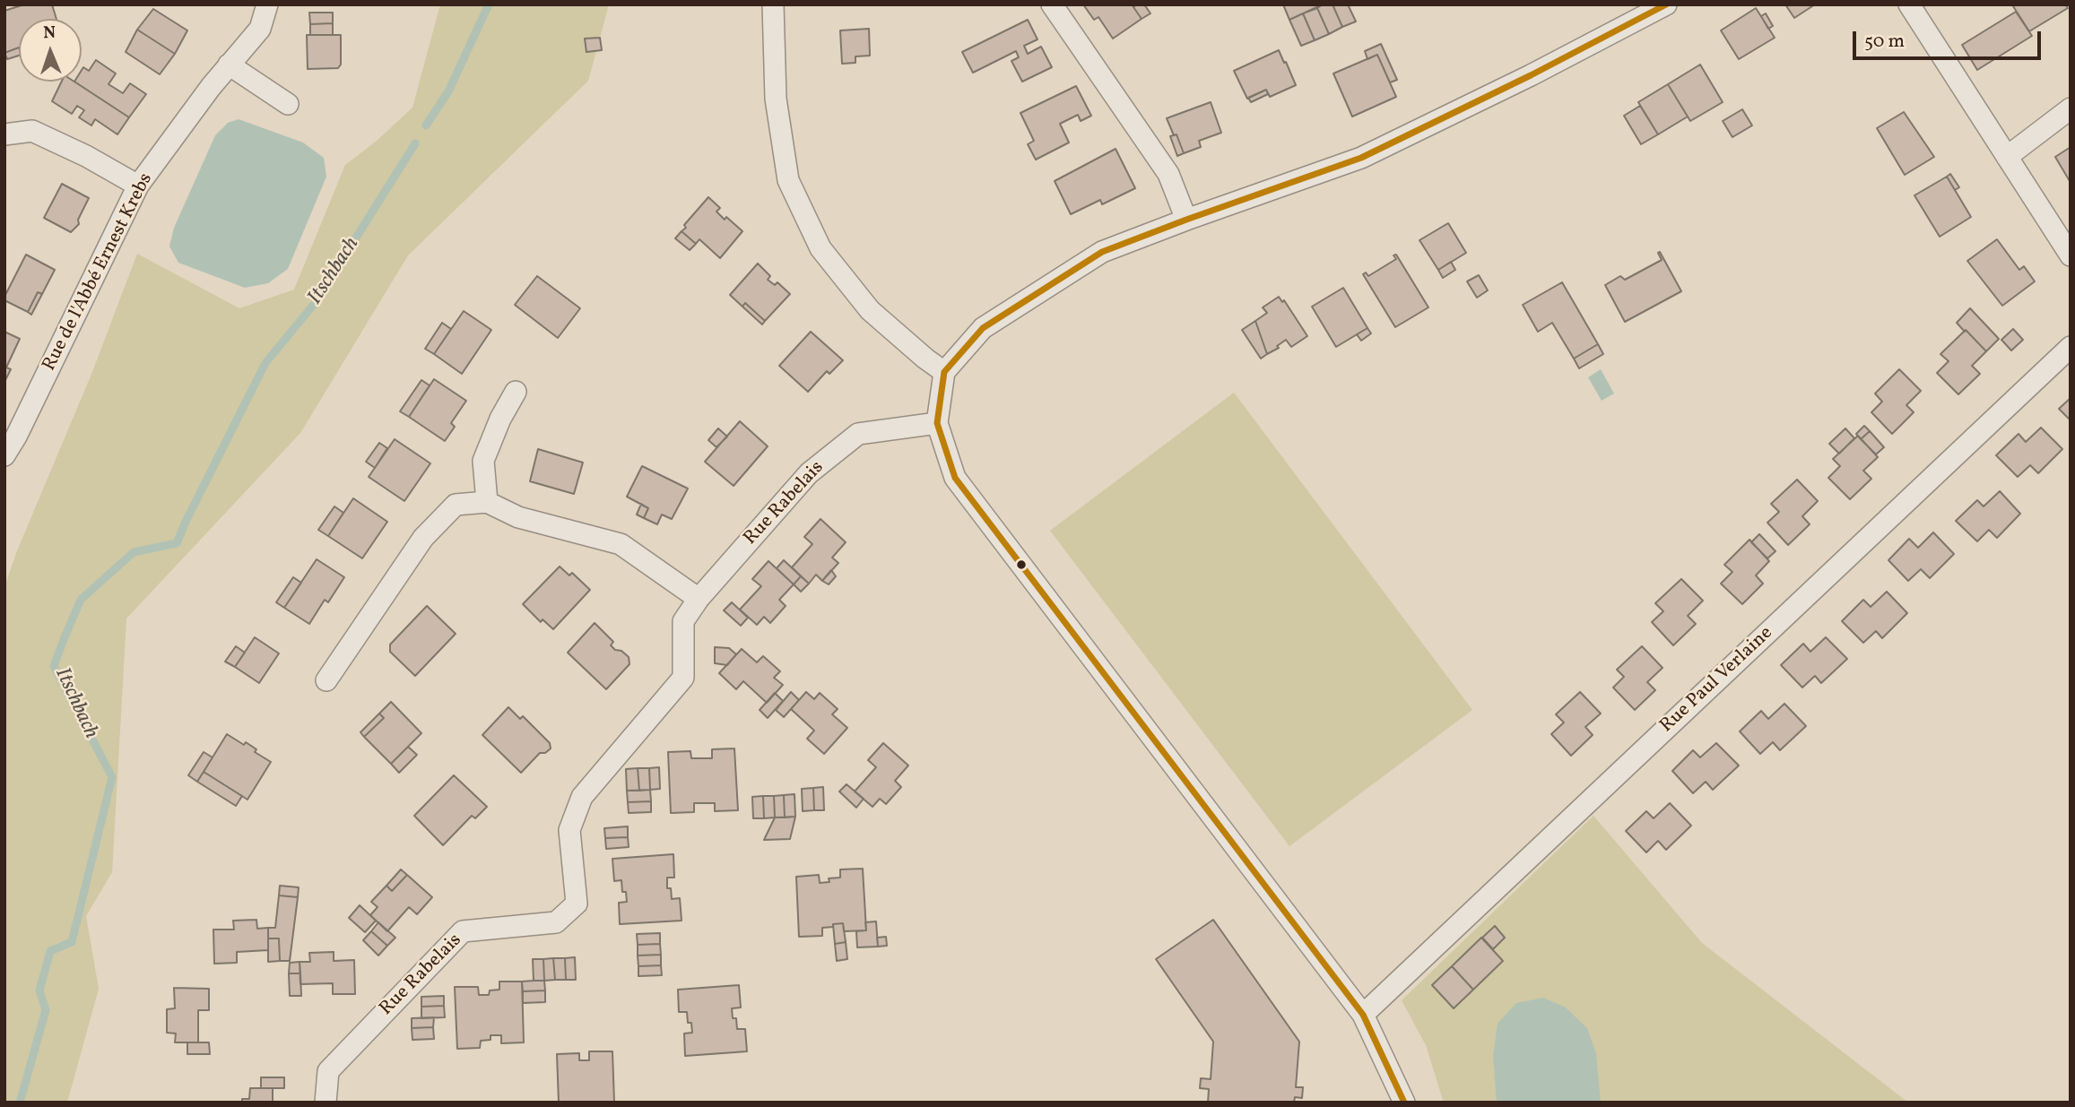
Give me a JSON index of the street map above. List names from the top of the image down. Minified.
{"streets":{"street":["Rue de l'Abbé Ernest Krebs","Rue Rabelais","Rue Paul Verlaine"]},"water":["Itschbach"],"scale_bar":"50 m","north":"top"}
